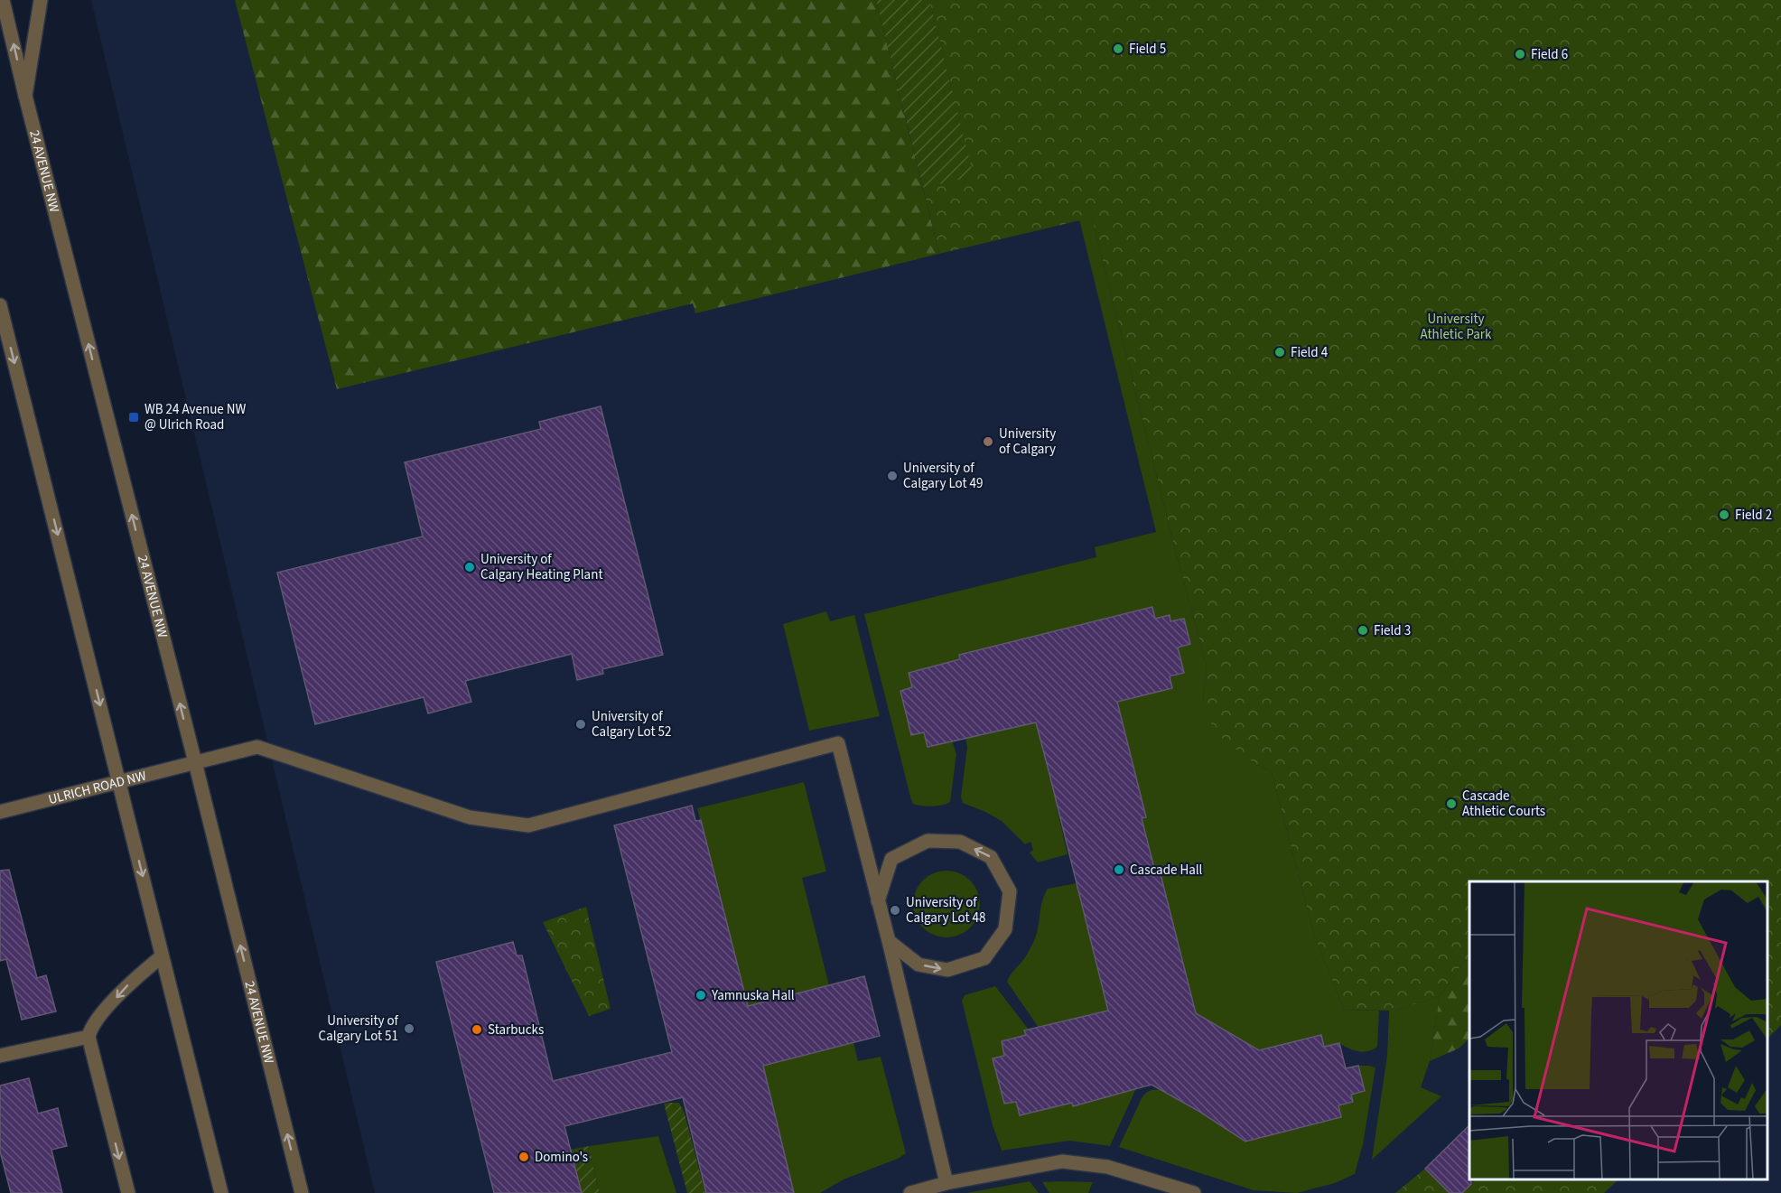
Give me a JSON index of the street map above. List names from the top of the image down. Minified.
{"streets":{"street":["24 AVENUE NW","ULRICH ROAD NW"]},"crossings":[["24 AVENUE NW","ULRICH ROAD NW"]],"parks":["University Athletic Park"],"places":{"other":["Field 5","Field 6","Field 4","University of Calgary","University of Calgary Lot 49","Field 2","University of Calgary Heating Plant","Field 3","University of Calgary Lot 52","Cascade Athletic Courts","Cascade Hall","University of Calgary Lot 48","Yamnuska Hall","University of Calgary Lot 51","Starbucks","Domino's"],"transit":["WB 24 Avenue NW @ Ulrich Road"]}}
